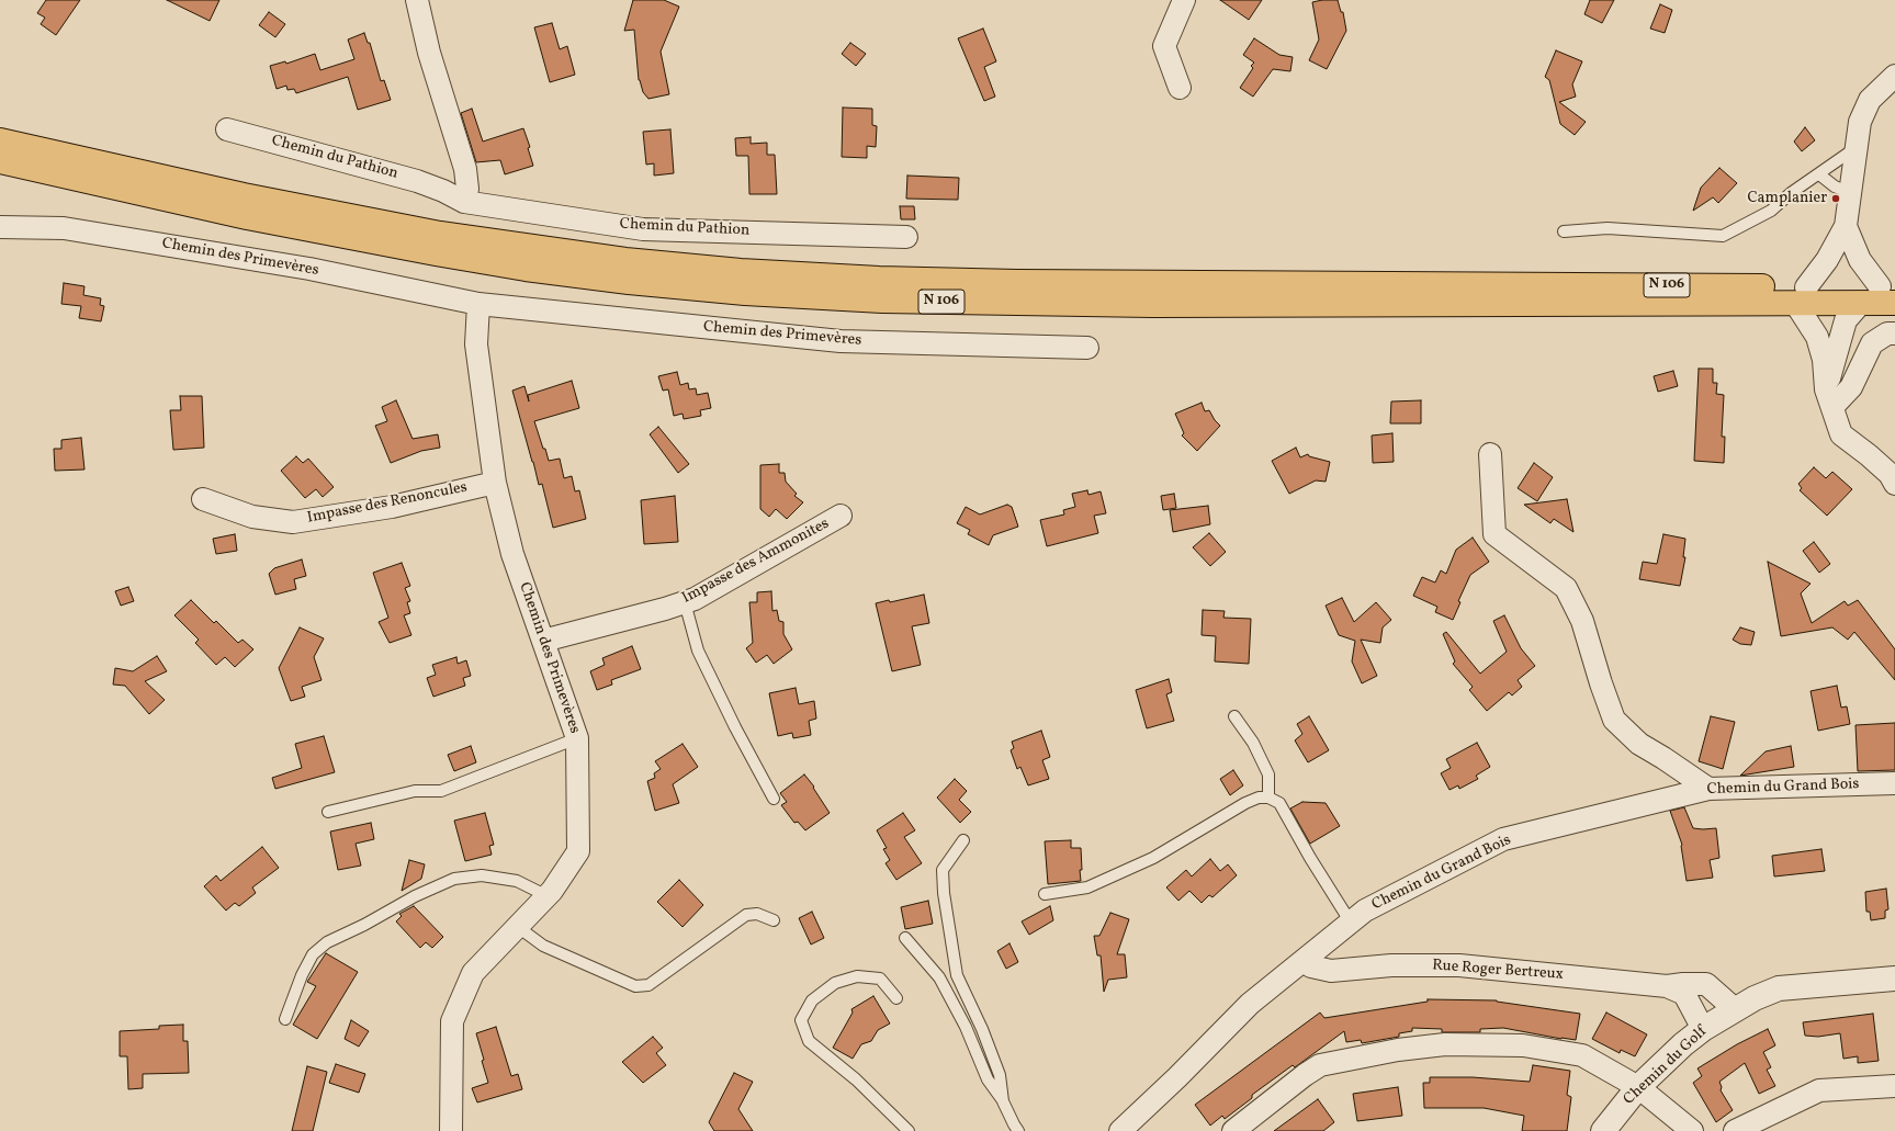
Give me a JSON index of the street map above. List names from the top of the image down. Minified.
{"streets":{"main road":["N 106"],"street":["Chemin du Pathion","Chemin des Primevères","Impasse des Renoncules","Impasse des Ammonites","Chemin du Grand Bois","Rue Roger Bertreux","Chemin du Golf"]},"crossings":[["Chemin des Primevères","Impasse des Renoncules"],["Chemin des Primevères","Impasse des Ammonites"],["Chemin du Grand Bois","Rue Roger Bertreux"],["Rue Roger Bertreux","Chemin du Golf"]],"places":["Camplanier"]}
